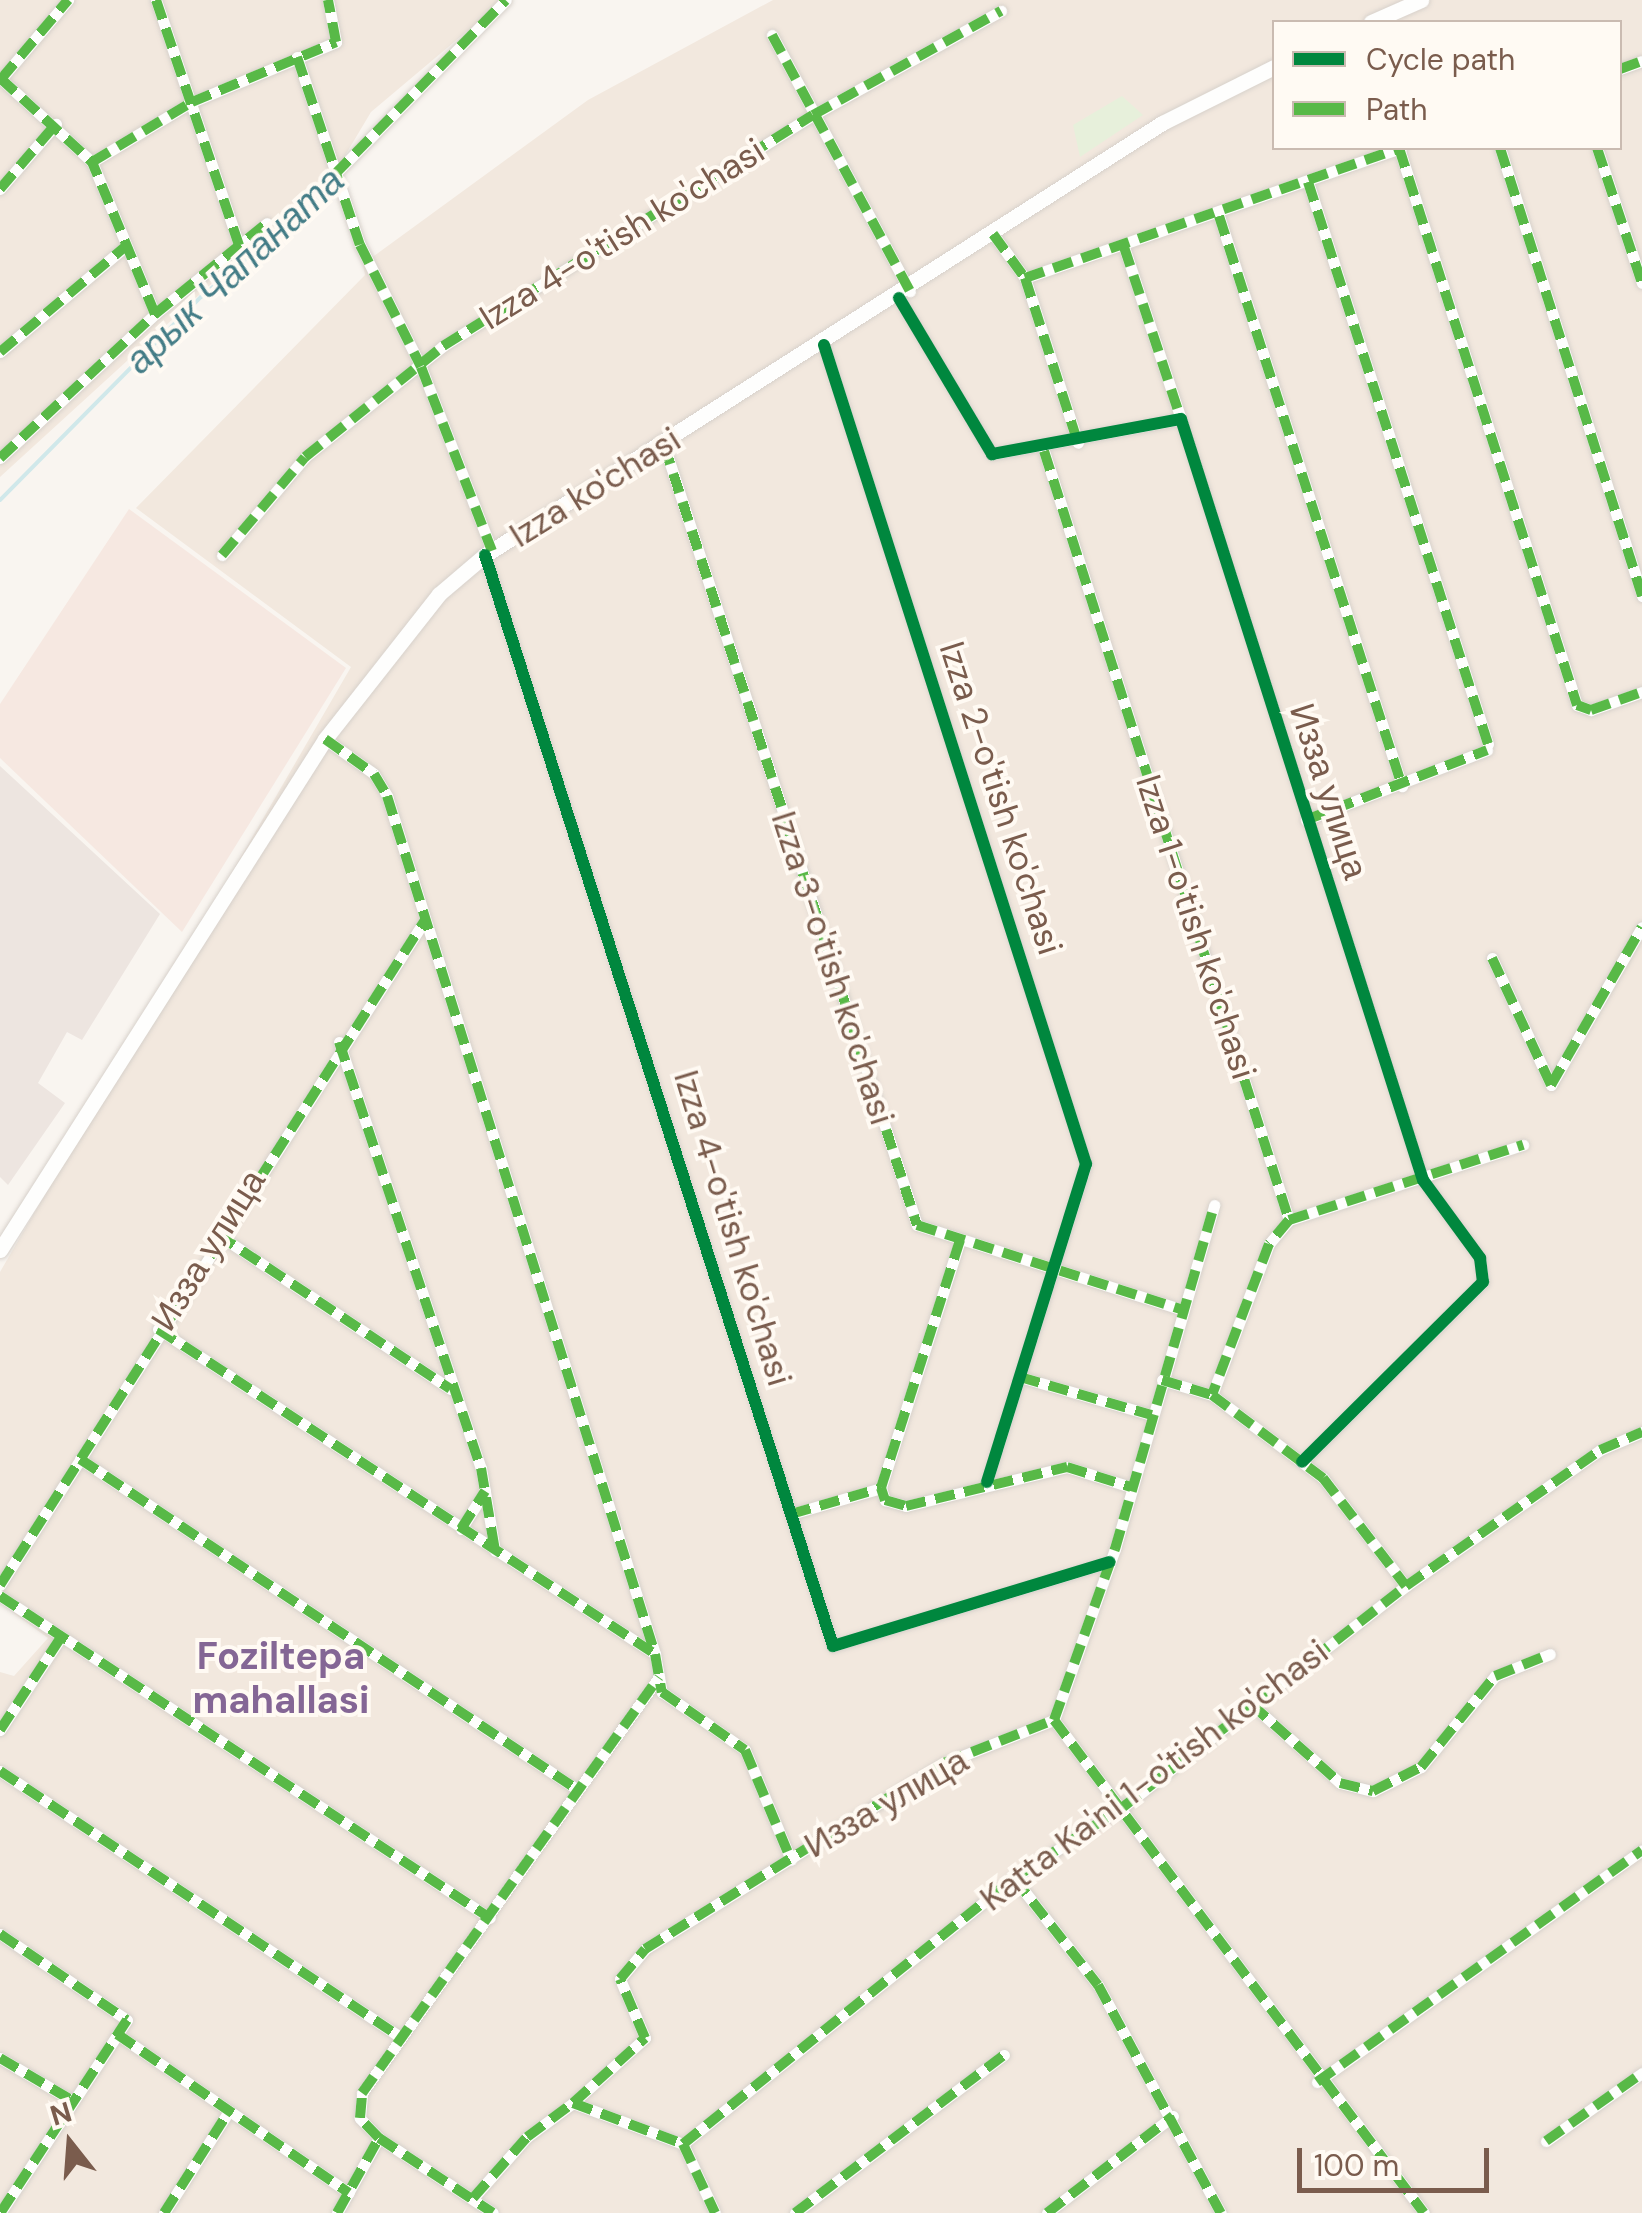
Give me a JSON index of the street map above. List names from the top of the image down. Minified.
{"streets":{"main road":["Izza ko'chasi"],"street":["Izza 4-o'tish ko'chasi","Изза улица","Izza 2-o'tish ko'chasi","Izza 1-o'tish ko'chasi","Izza 3-o'tish ko'chasi","Katta Ka'ni 1-o'tish ko'chasi"]},"crossings":[["Izza 4-o'tish ko'chasi","Izza ko'chasi"],["Izza ko'chasi","Izza 2-o'tish ko'chasi"],["Izza ko'chasi","Izza 3-o'tish ko'chasi"],["Izza 2-o'tish ko'chasi","Izza 3-o'tish ko'chasi"]],"districts":["Foziltepa mahallasi"],"water":["арык Чапаната"],"legend":["Cycle path","Path"],"scale_bar":"100 m","north":"top"}
